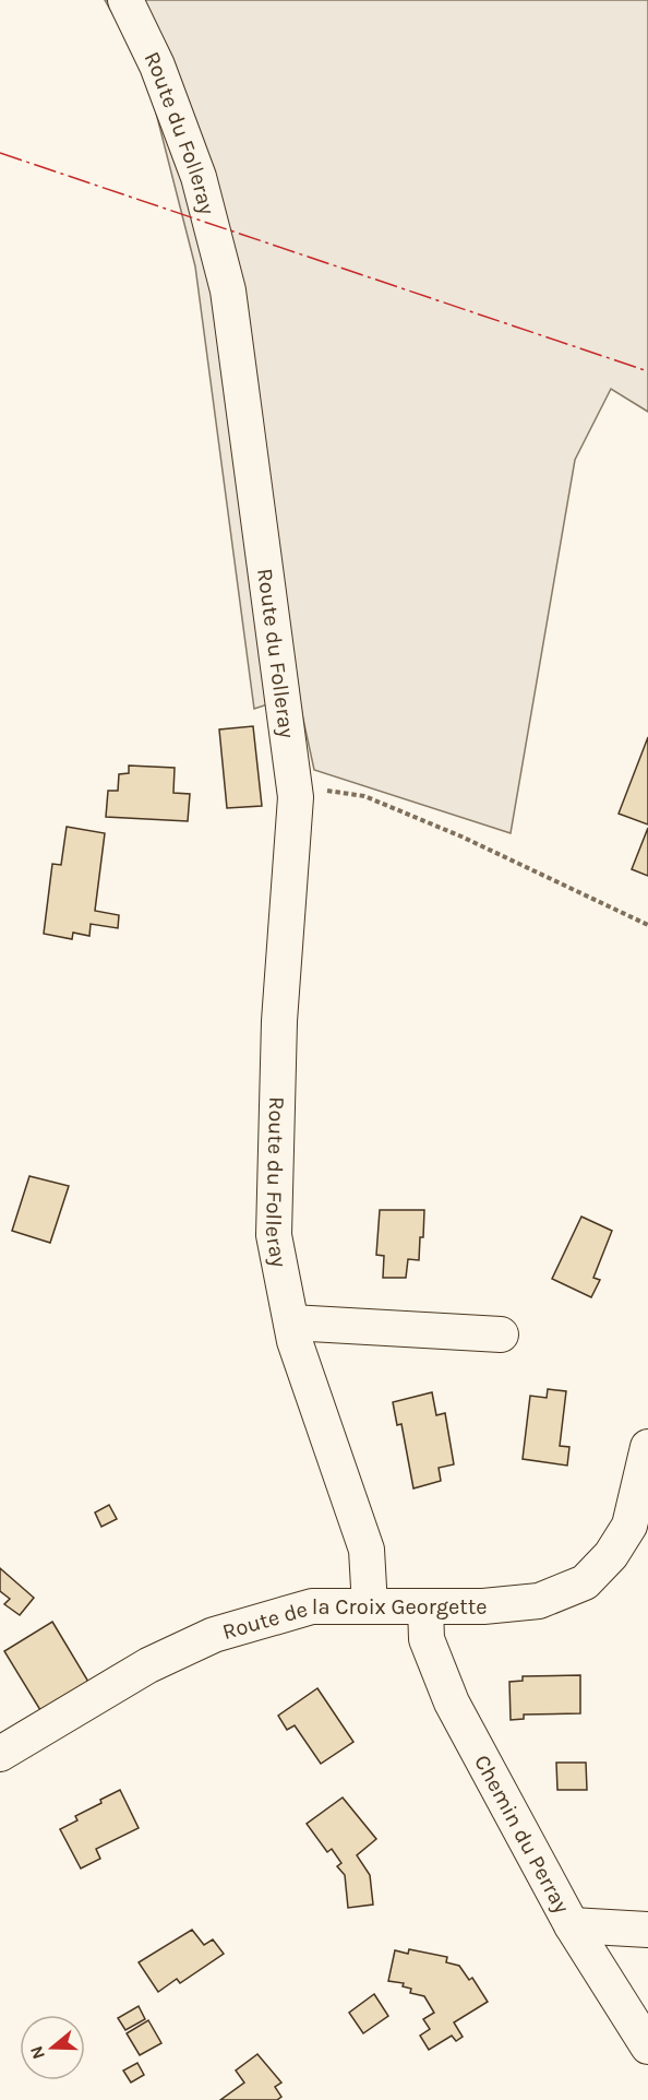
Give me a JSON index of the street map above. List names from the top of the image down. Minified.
{"streets":{"street":["Route du Folleray","Route de la Croix Georgette","Chemin du Perray"]},"crossings":[["Route du Folleray","Route de la Croix Georgette"],["Route de la Croix Georgette","Chemin du Perray"]],"north":"left"}
